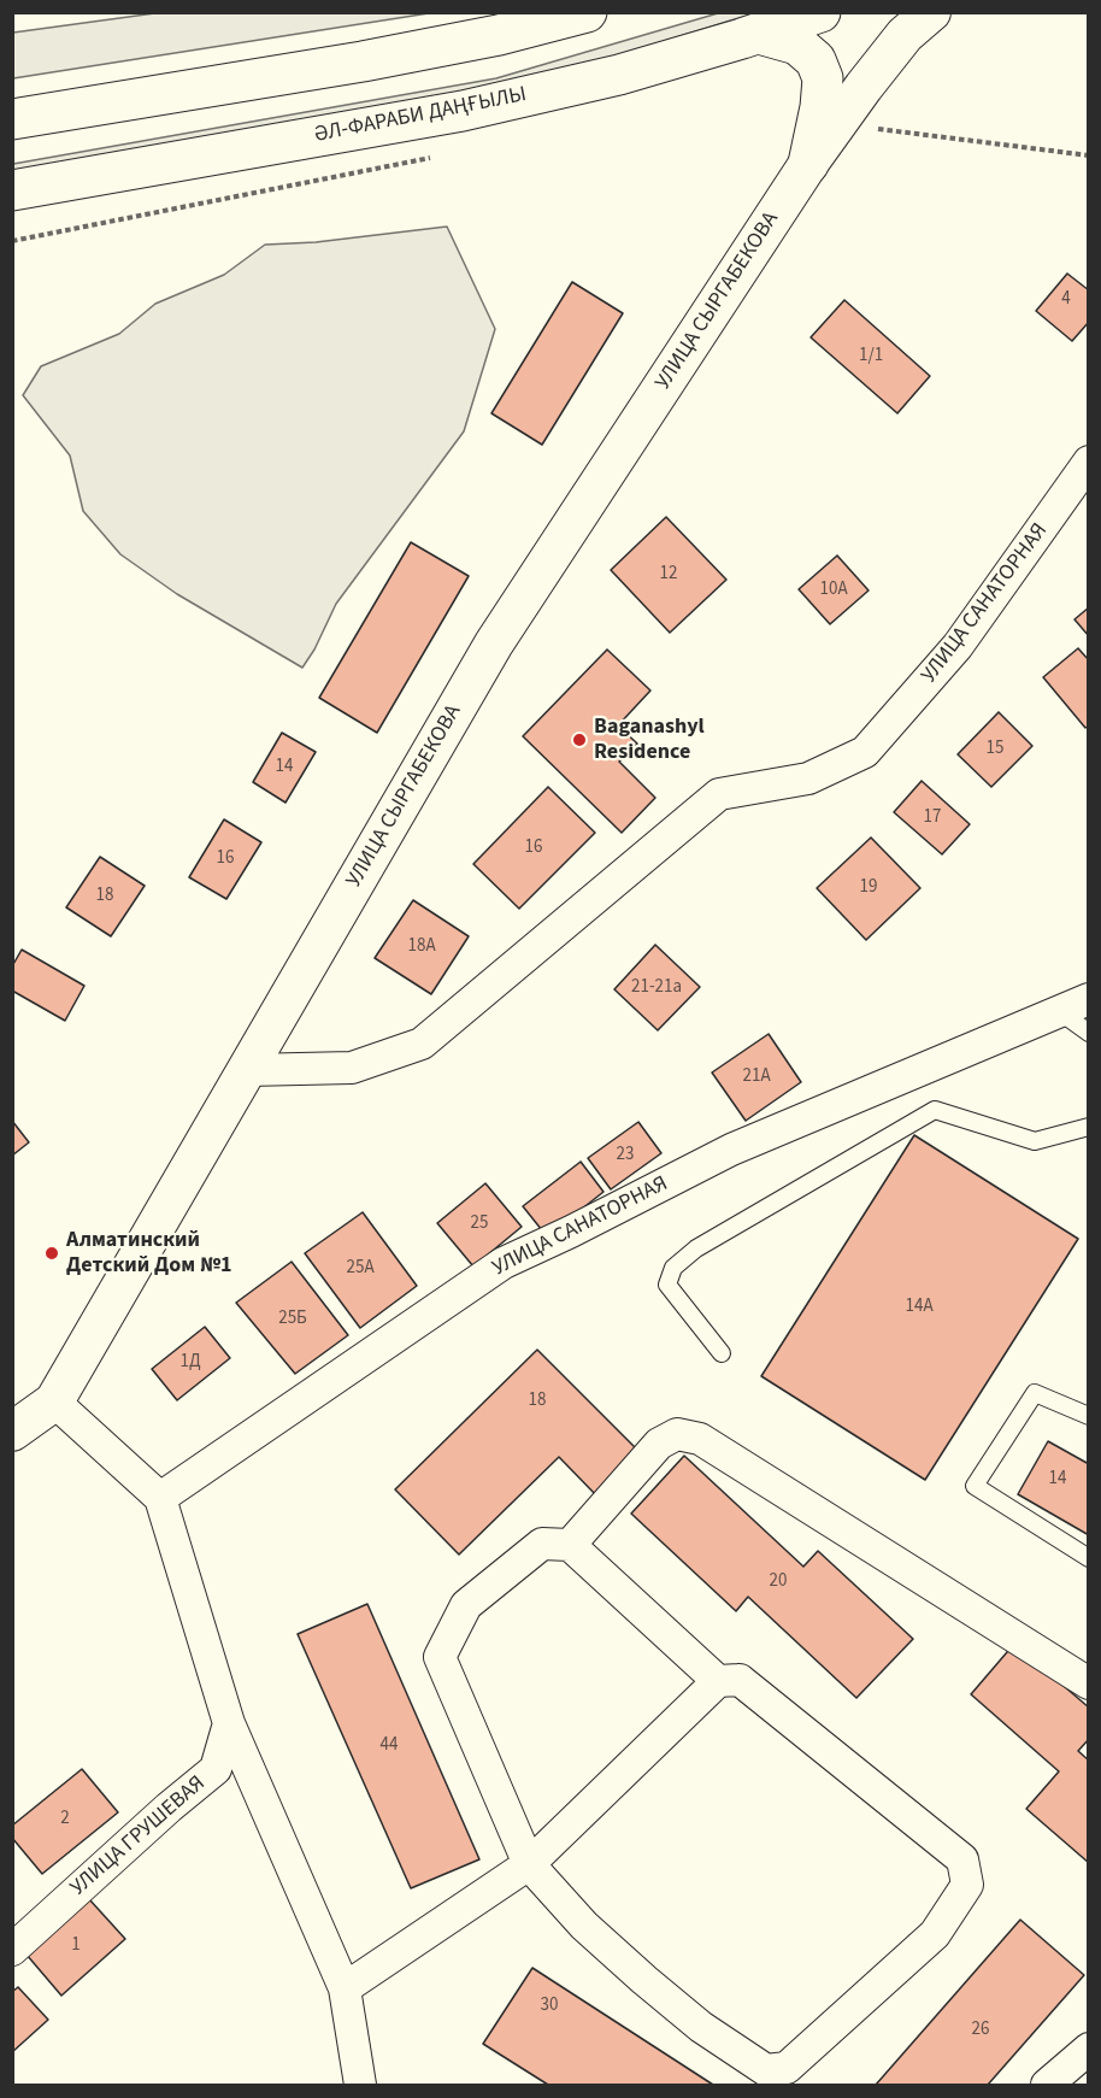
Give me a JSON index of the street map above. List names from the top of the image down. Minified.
{"streets":{"main road":["ӘЛ-ФАРАБИ ДАҢҒЫЛЫ"],"street":["УЛИЦА СЫРГАБЕКОВА","УЛИЦА САНАТОРНАЯ","УЛИЦА ГРУШЕВАЯ"]},"crossings":[["УЛИЦА СЫРГАБЕКОВА","УЛИЦА САНАТОРНАЯ"]],"places":["Baganashyl Residence","Алматинский Детский Дом №1"],"house_numbers":["4","1/1","12","10А","15","14","17","16","16","19","18","18А","21-21а","21А","23","25","25А","14А","25Б","1Д","18","14","20","44","2","1","30","26"]}
